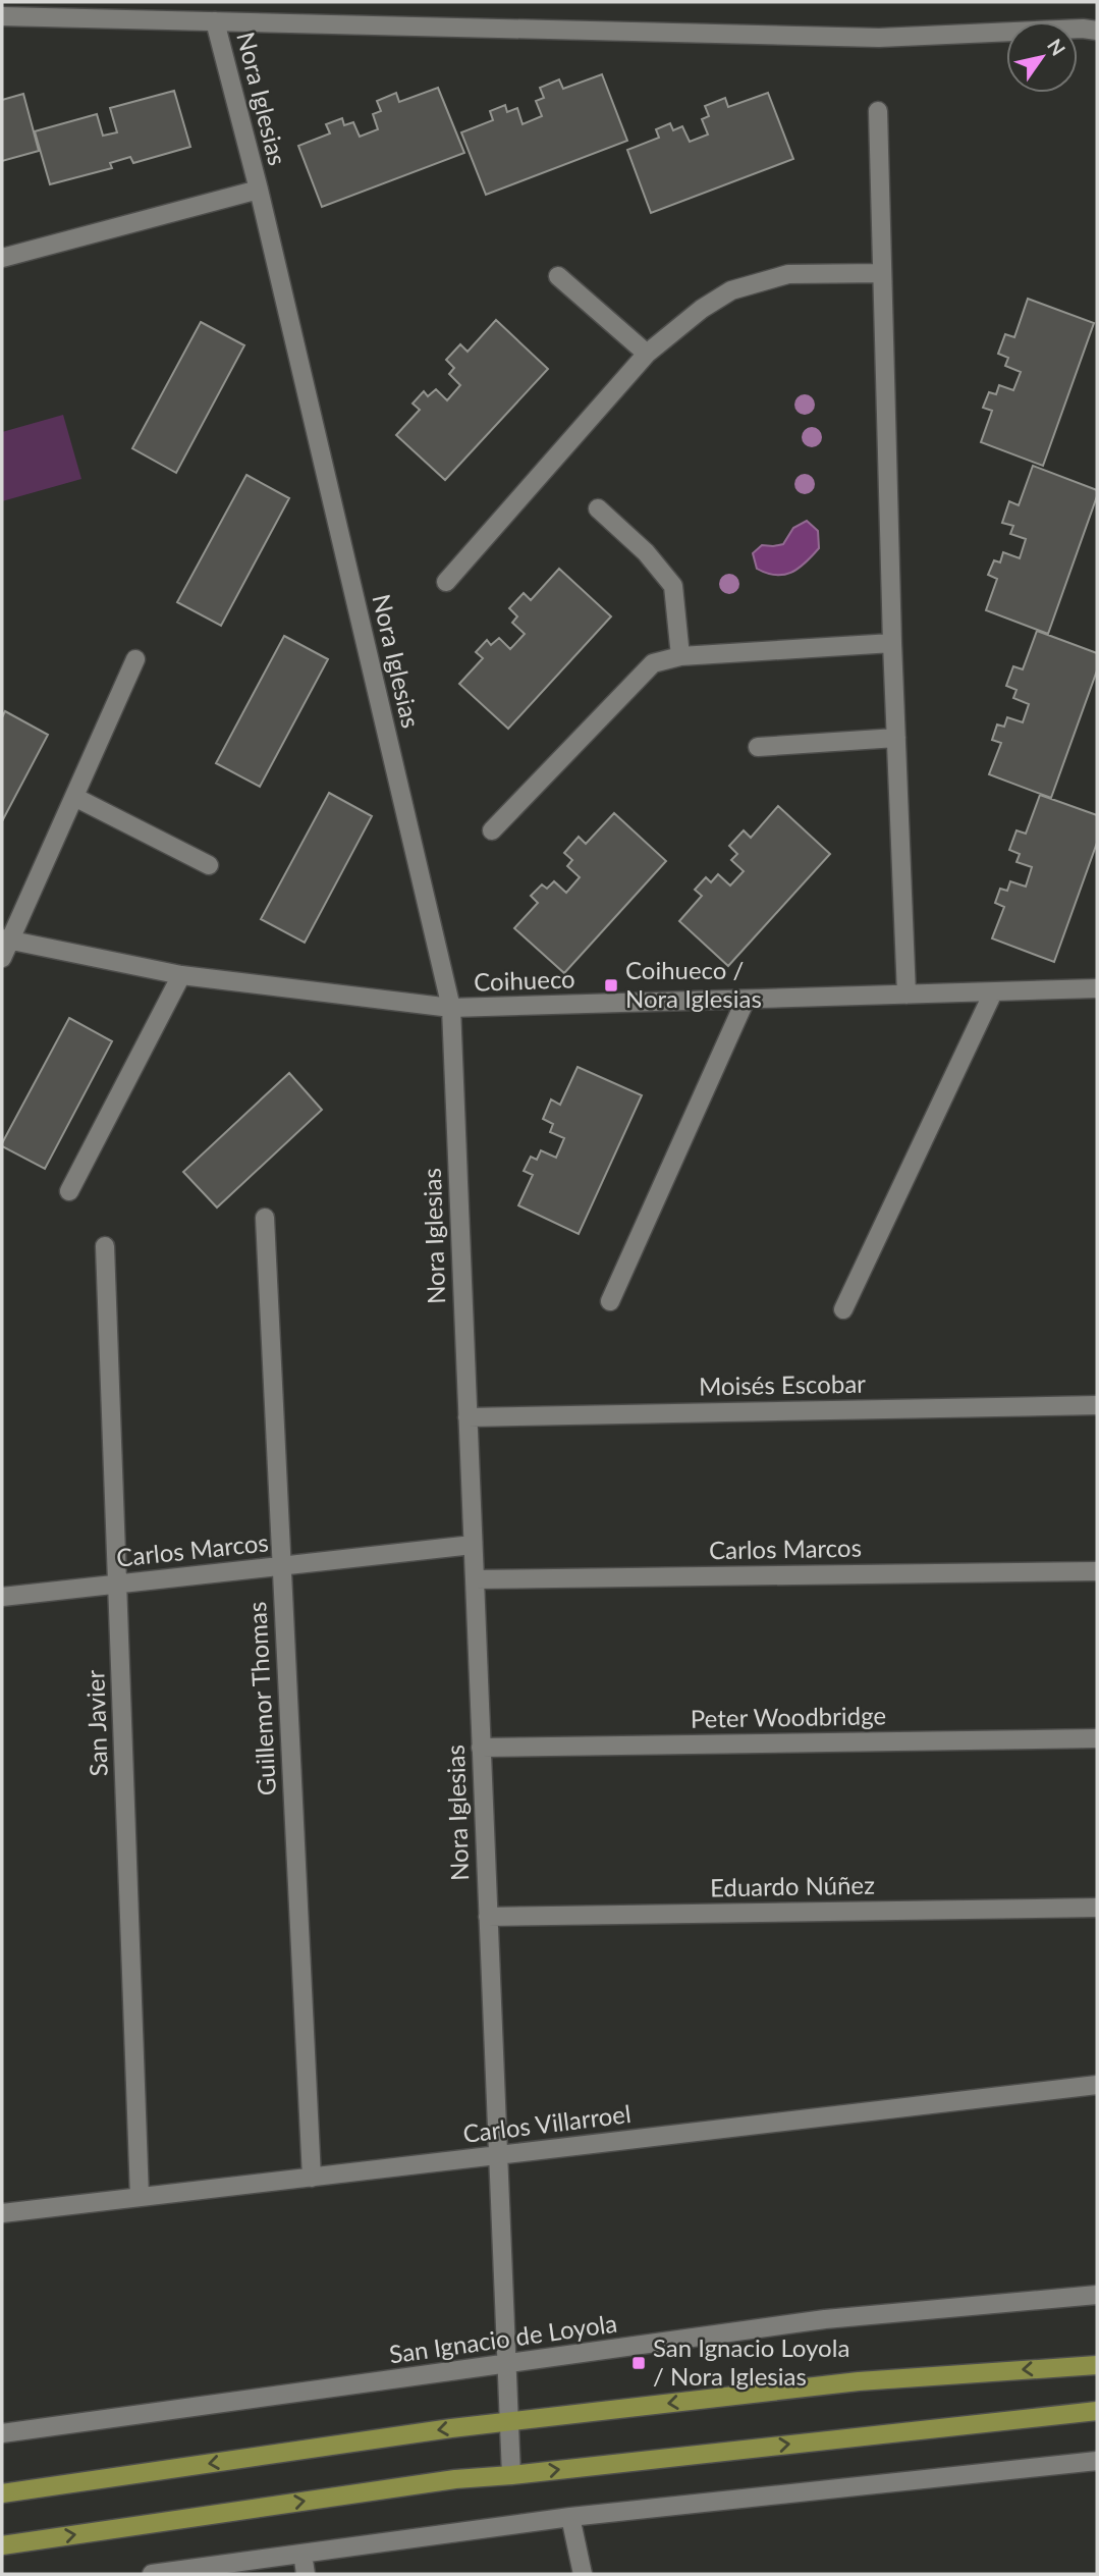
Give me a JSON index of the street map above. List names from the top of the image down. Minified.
{"streets":{"street":["Nora Iglesias","Coihueco","Moisés Escobar","Carlos Marcos","Guillemor Thomas","Peter Woodbridge","San Javier","Eduardo Núñez","Carlos Villarroel","San Ignacio de Loyola"]},"crossings":[["Nora Iglesias","Coihueco"],["Nora Iglesias","Moisés Escobar"],["Nora Iglesias","Carlos Marcos"],["Nora Iglesias","Peter Woodbridge"],["Nora Iglesias","Eduardo Núñez"],["Nora Iglesias","Carlos Villarroel"],["Nora Iglesias","San Ignacio de Loyola"],["Carlos Marcos","Guillemor Thomas"],["Carlos Marcos","San Javier"],["Guillemor Thomas","Carlos Villarroel"],["San Javier","Carlos Villarroel"]],"places":{"transit":["Coihueco / Nora Iglesias","San Ignacio Loyola / Nora Iglesias"]},"north":"top right"}
